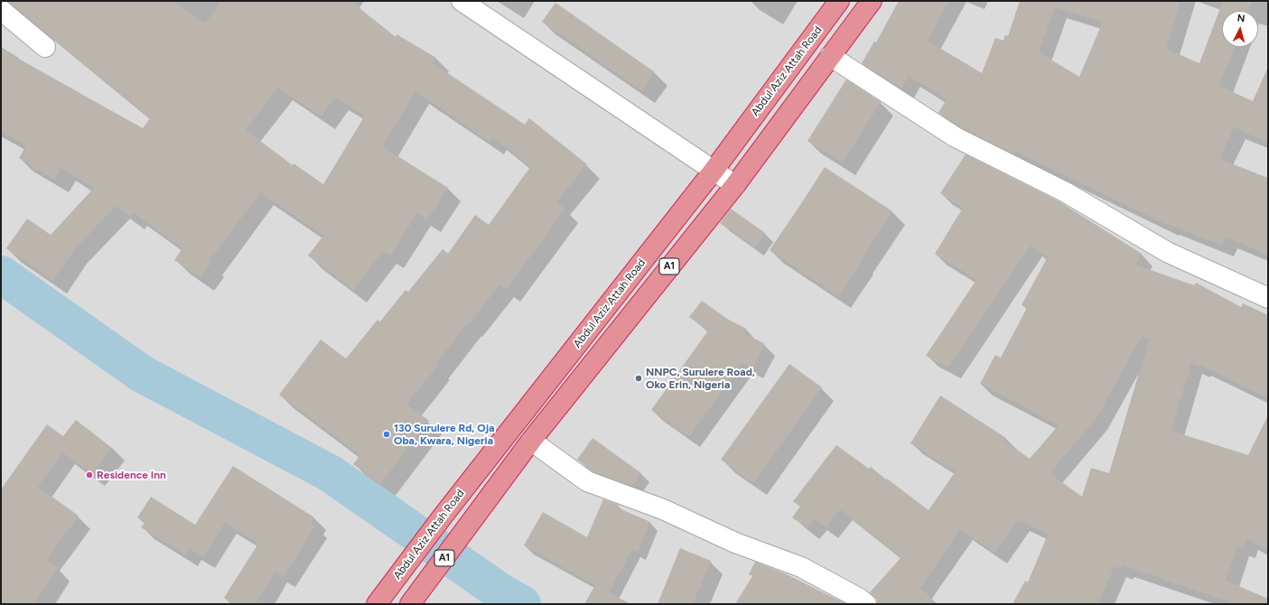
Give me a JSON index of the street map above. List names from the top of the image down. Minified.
{"streets":{"highway":["Abdul Aziz Attah Road","A1"]},"places":["NNPC, Surulere Road, Oko Erin, Nigeria","130 Surulere Rd, Oja Oba, Kwara, Nigeria","Residence Inn"],"north":"top"}
